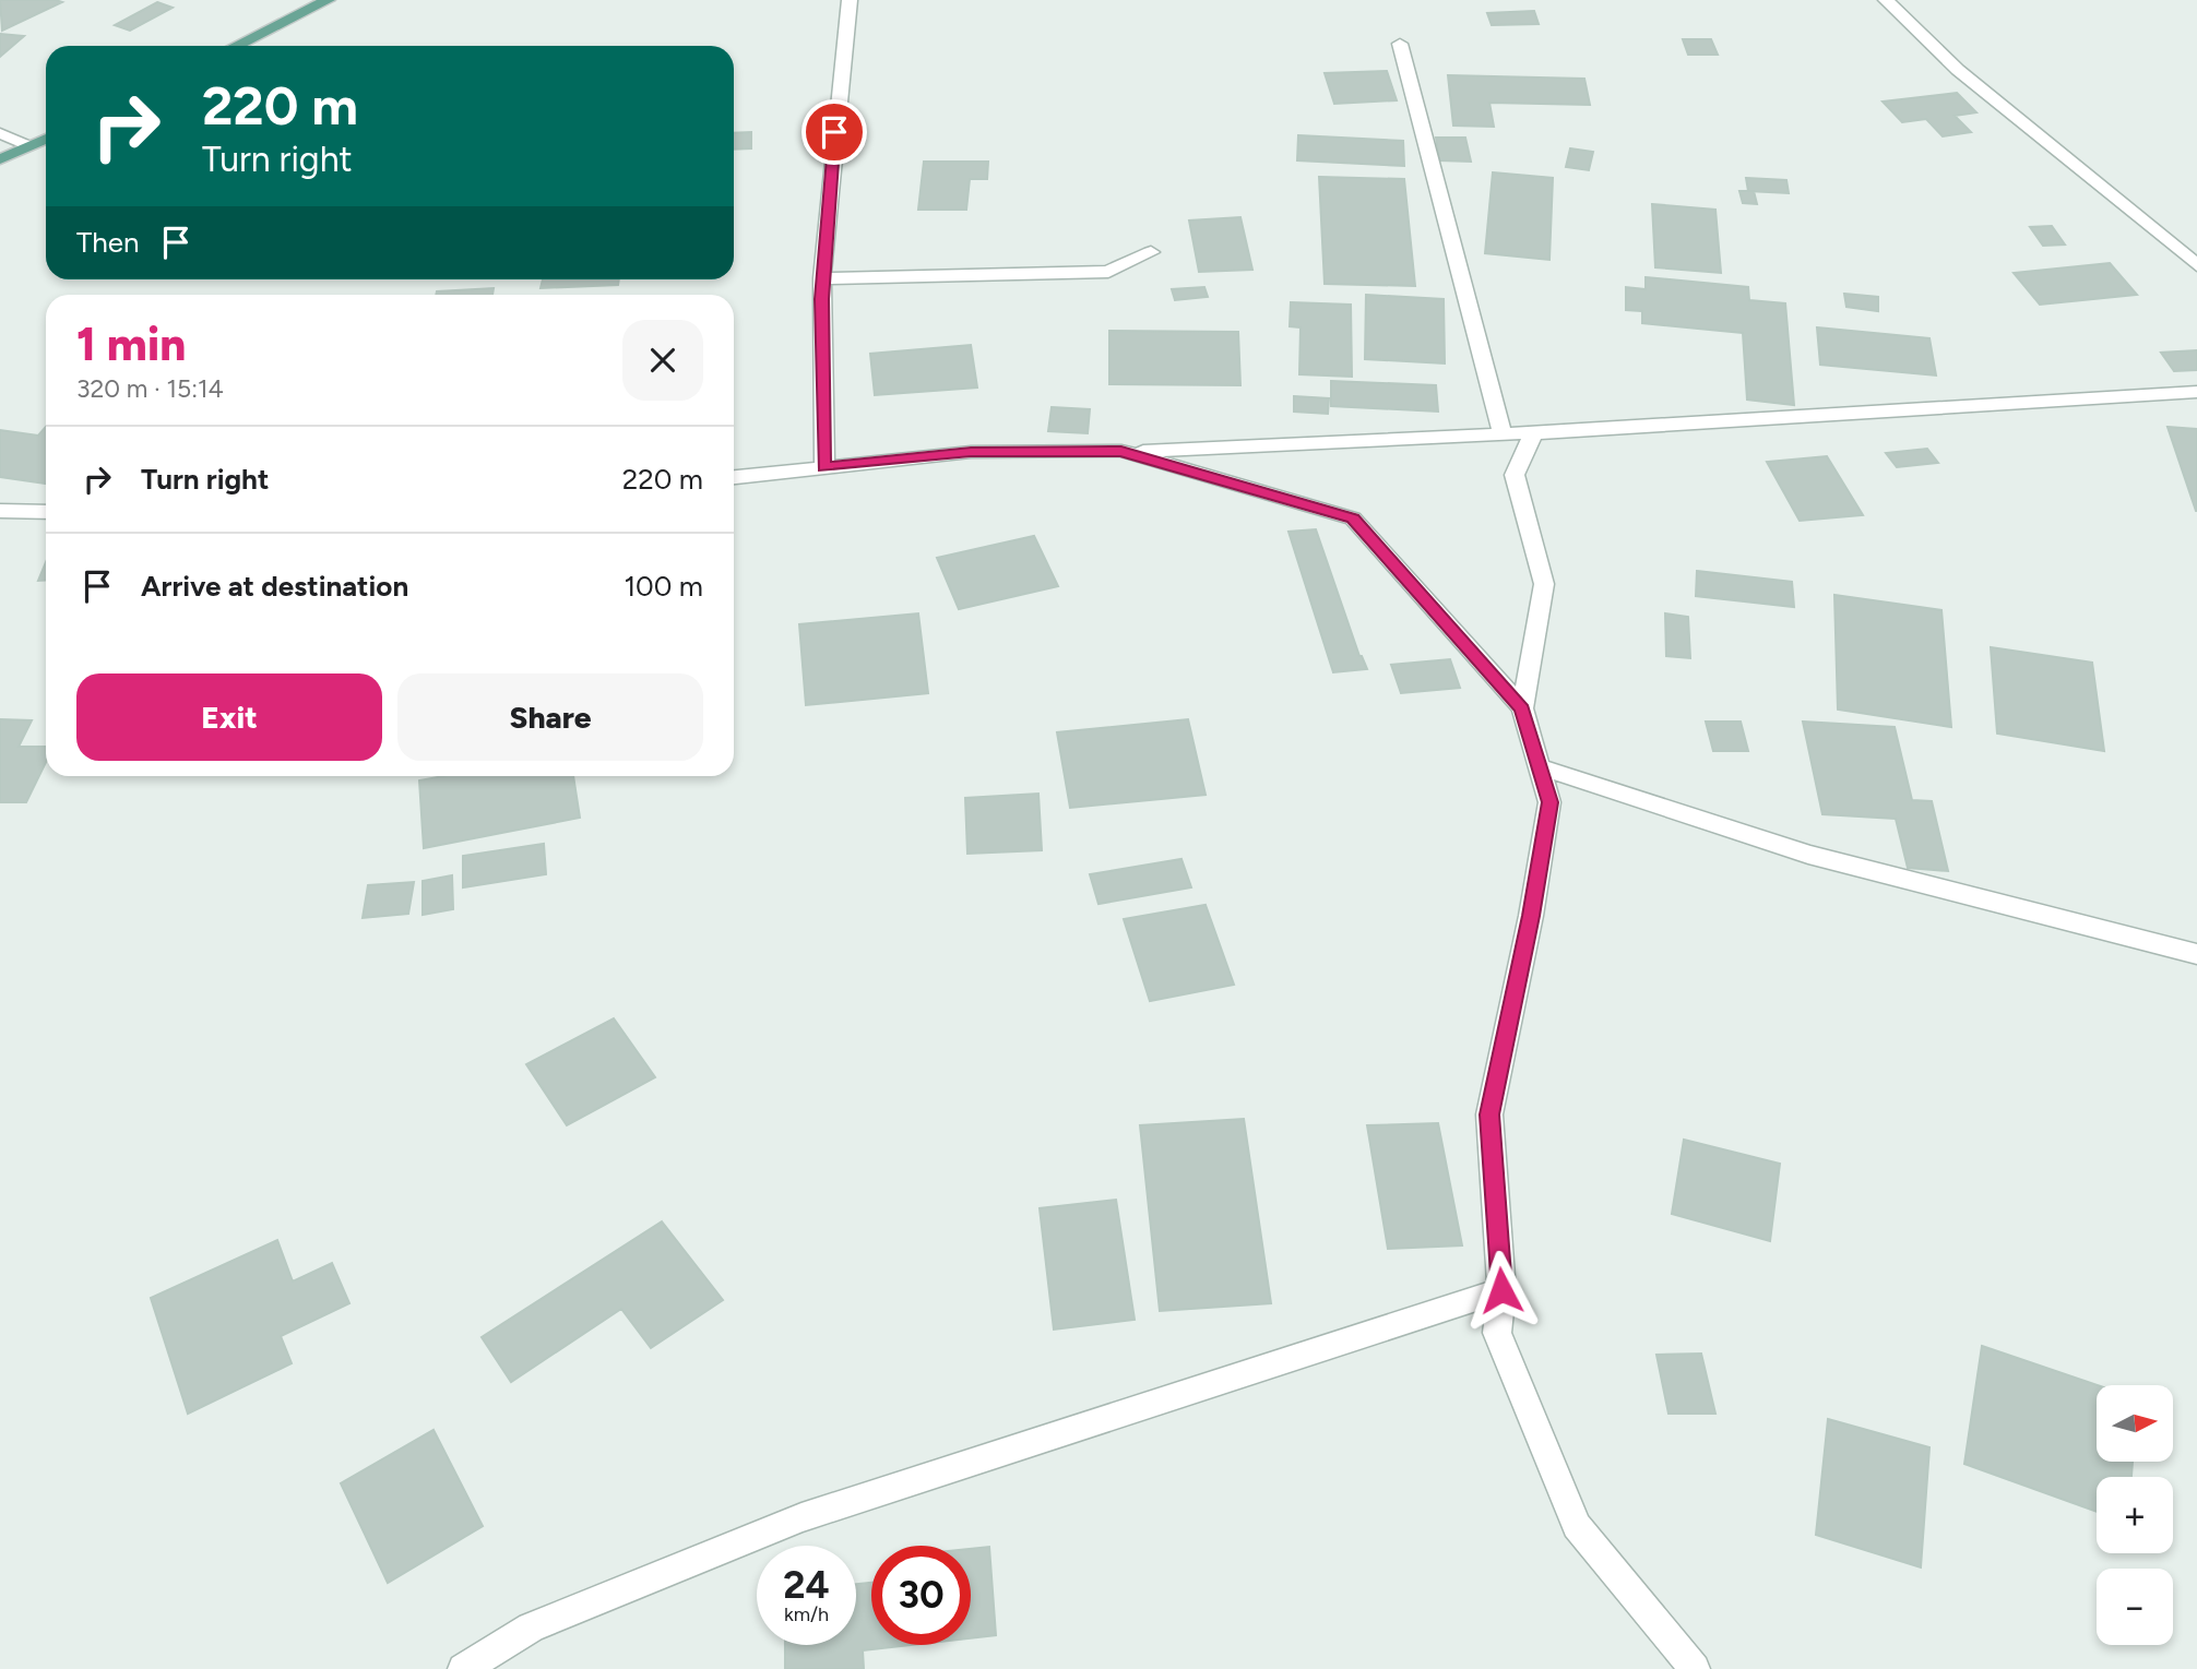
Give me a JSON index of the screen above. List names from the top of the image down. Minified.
{"north":"right","page":{"turn":["220 m","Turn right"],"then":"Then","heading":["1 min","320 m · 15:14"],"list":[{"name":"Turn right","value":"220 m"},{"name":"Arrive at destination","value":"100 m"}],"buttons":["Exit","Share"],"map_buttons":["+","−"],"speed":"24 km/h","limit":"30"}}
